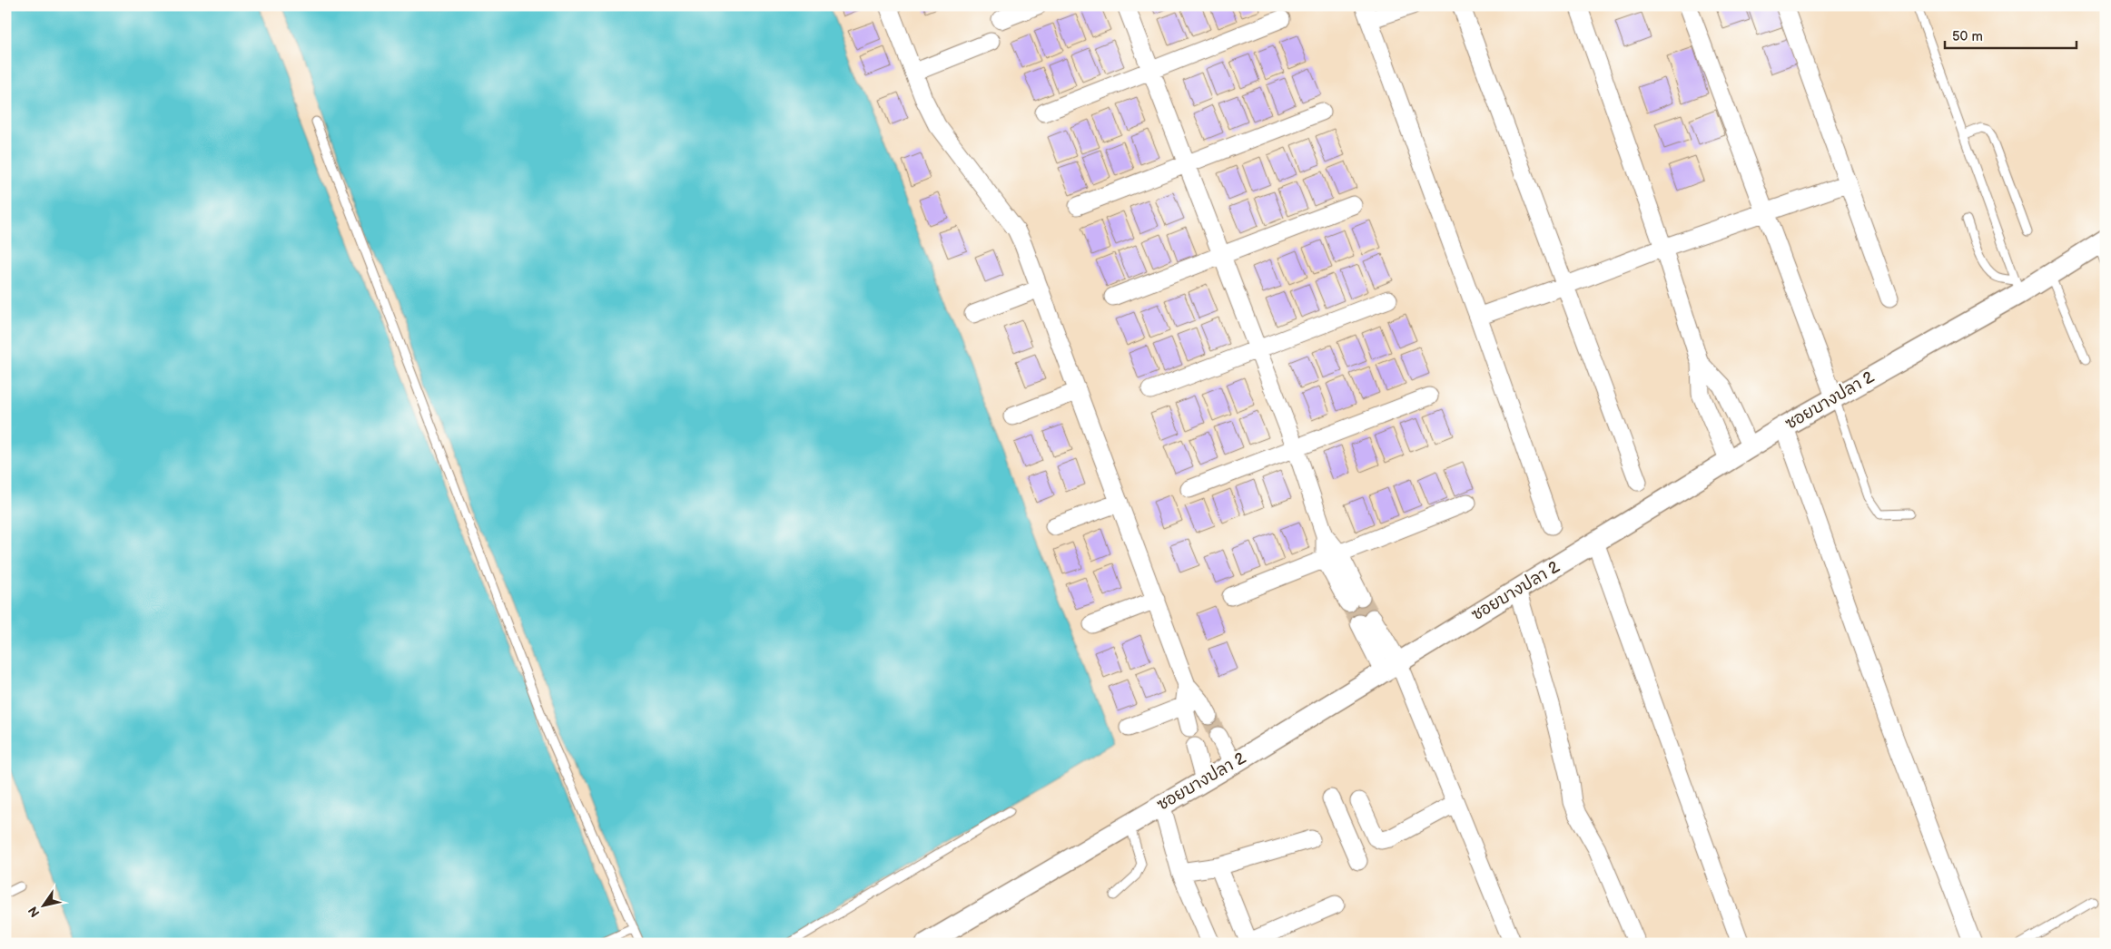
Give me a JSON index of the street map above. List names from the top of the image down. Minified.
{"streets":{"street":["ซอยบางปลา 2"]},"scale_bar":"50 m","north":"bottom left"}
